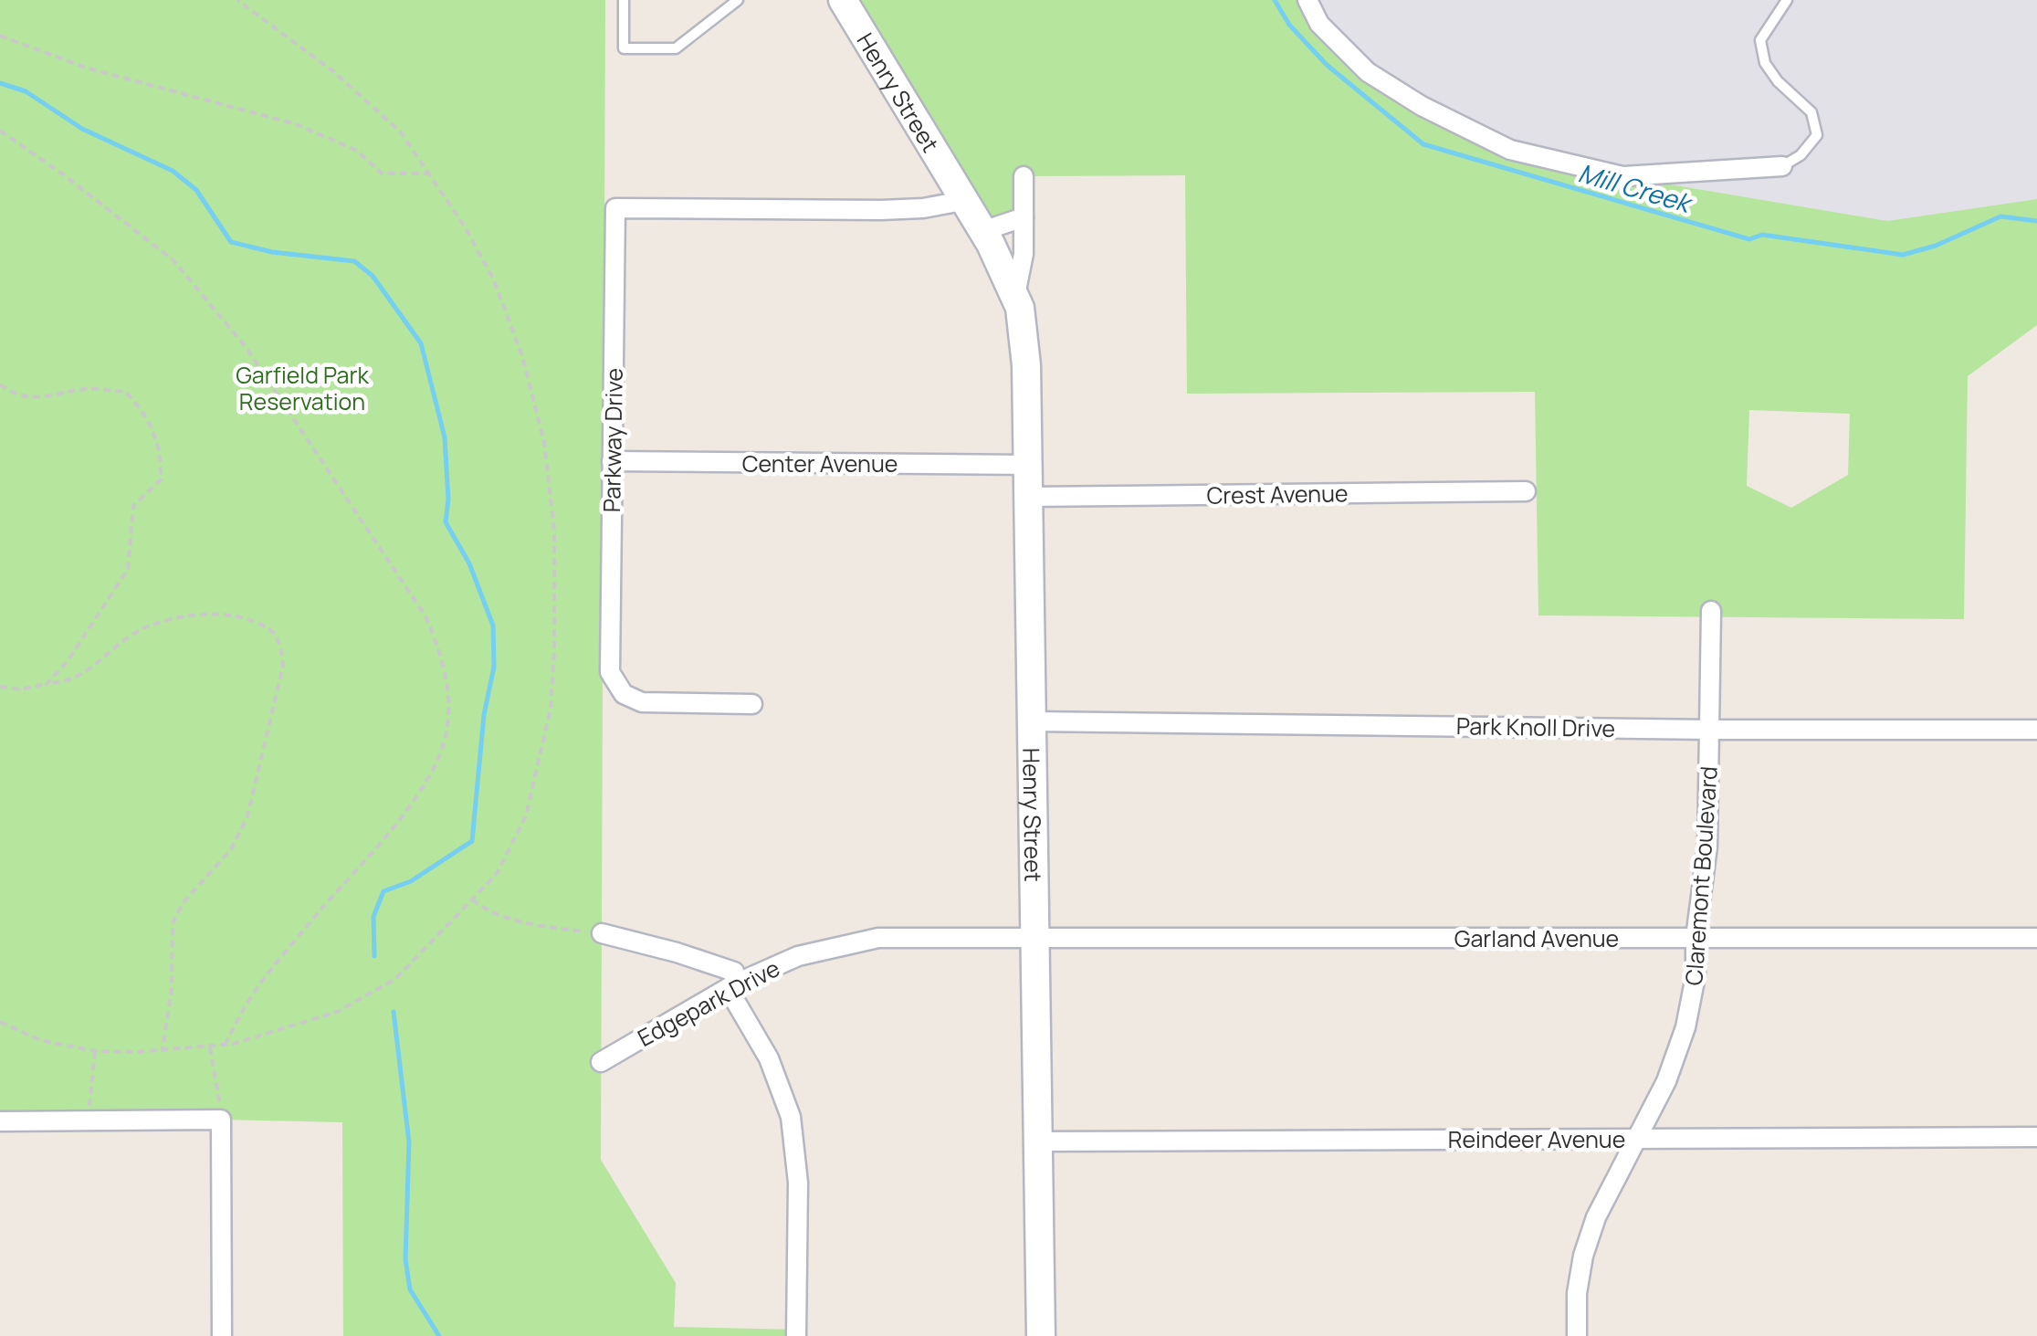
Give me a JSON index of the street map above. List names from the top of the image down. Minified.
{"streets":{"street":["Henry Street","Parkway Drive","Center Avenue","Crest Avenue","Park Knoll Drive","Claremont Boulevard","Garland Avenue","Edgepark Drive","Reindeer Avenue"]},"crossings":[["Henry Street","Parkway Drive"],["Henry Street","Center Avenue"],["Henry Street","Crest Avenue"],["Henry Street","Park Knoll Drive"],["Henry Street","Garland Avenue"],["Henry Street","Edgepark Drive"],["Henry Street","Reindeer Avenue"],["Parkway Drive","Center Avenue"],["Park Knoll Drive","Claremont Boulevard"],["Claremont Boulevard","Garland Avenue"],["Claremont Boulevard","Reindeer Avenue"],["Garland Avenue","Edgepark Drive"]],"water":["Mill Creek"],"parks":["Garfield Park Reservation"]}
